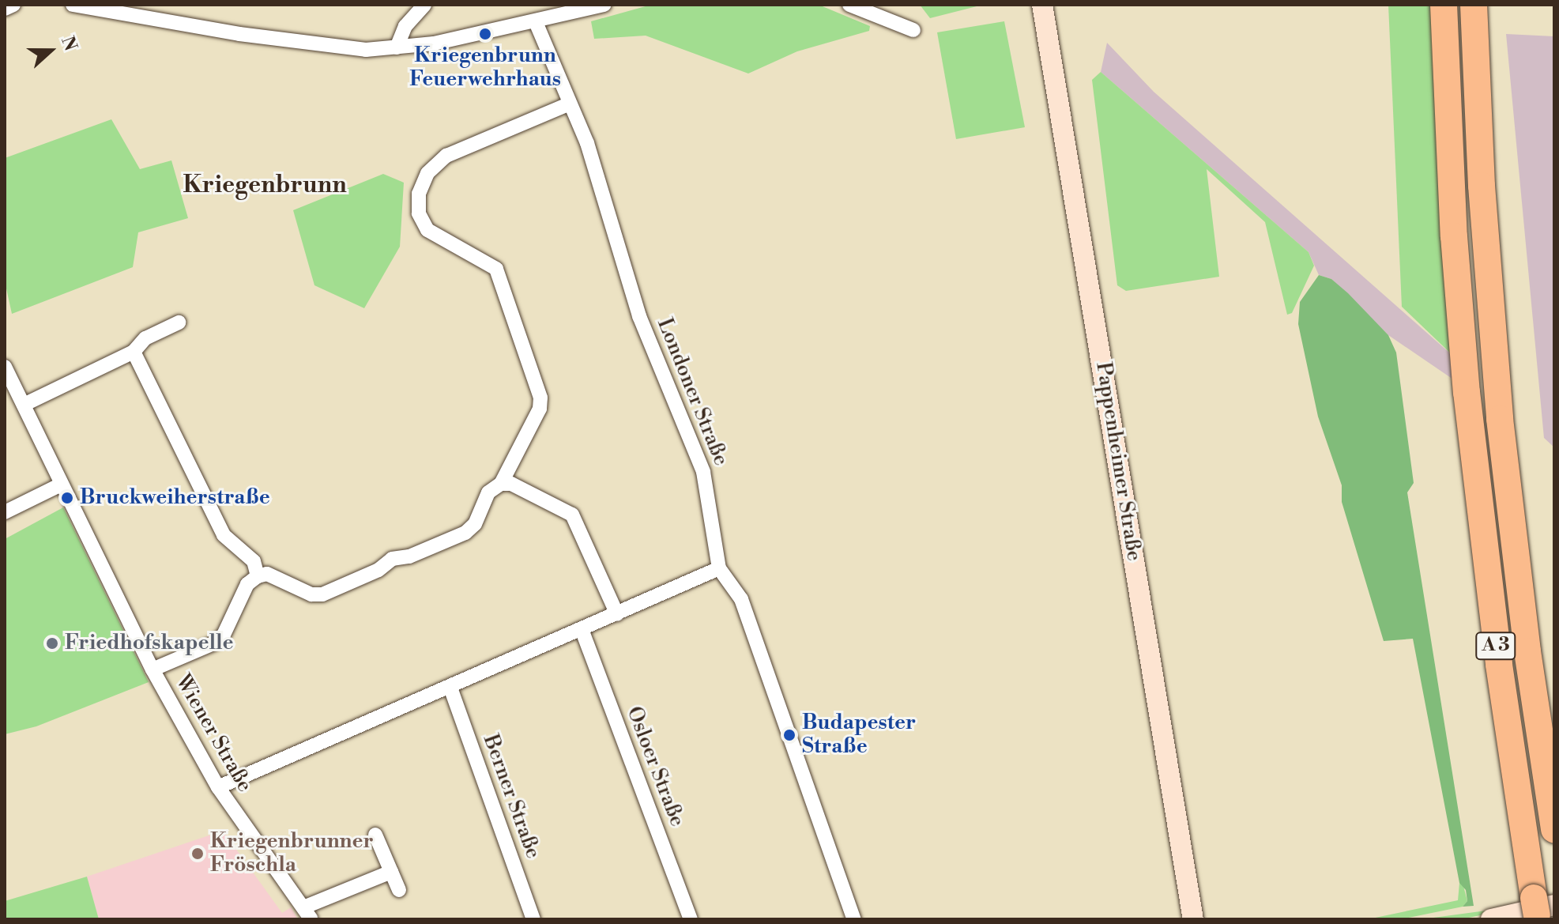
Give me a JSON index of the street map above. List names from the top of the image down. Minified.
{"streets":{"highway":["A 3"],"street":["Londoner Straße","Pappenheimer Straße","Wiener Straße","Osloer Straße","Berner Straße"]},"districts":["Kriegenbrunn"],"places":["Kriegenbrunn Feuerwehrhaus","Bruckweiherstraße","Friedhofskapelle","Budapester Straße","Kriegenbrunner Fröschla"],"north":"right"}
